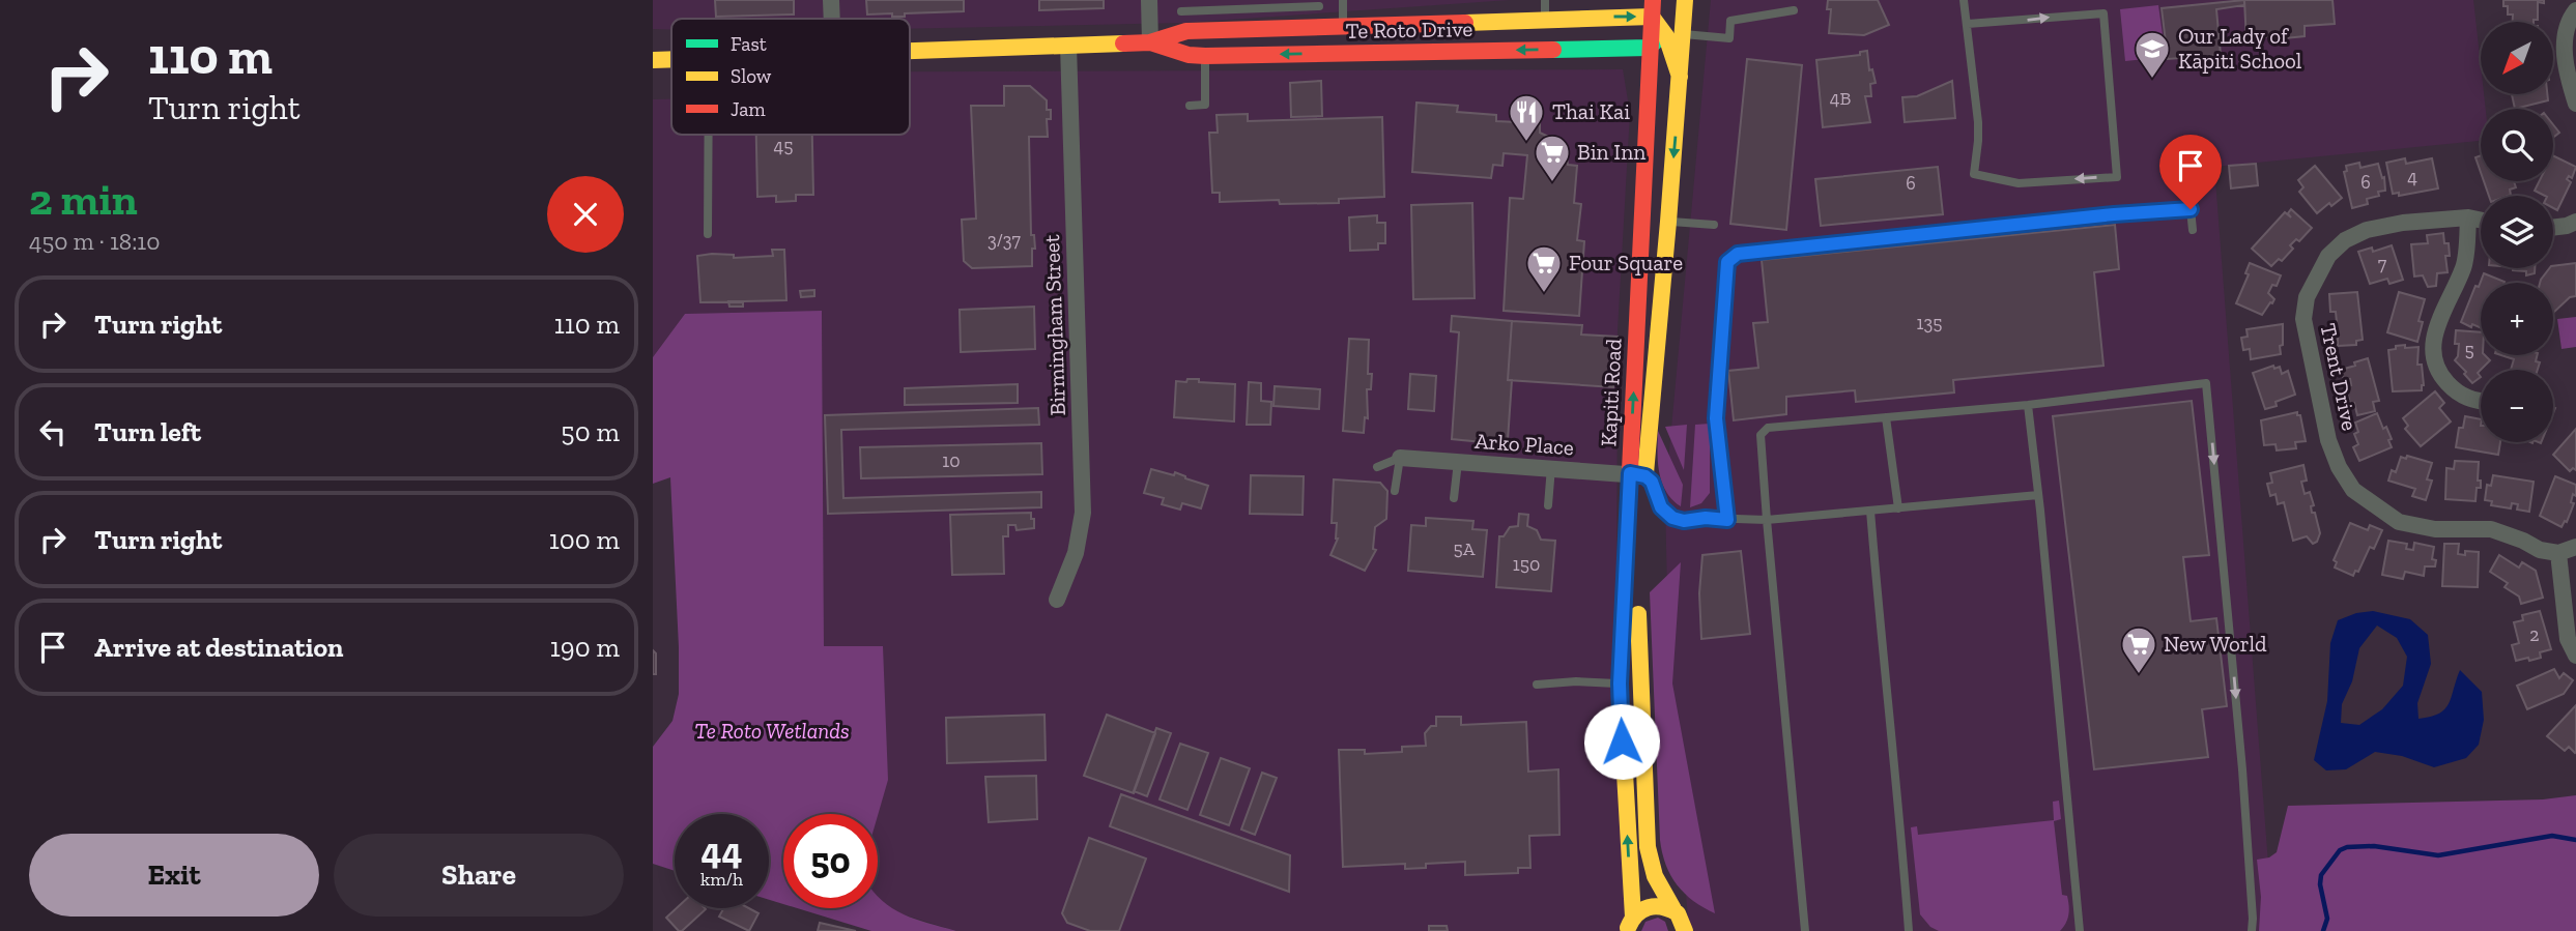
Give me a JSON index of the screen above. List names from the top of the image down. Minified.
{"streets":{"main road":["Te Roto Drive","Kapiti Road"],"street":["Birmingham Street","Trent Drive","Arko Place"]},"crossings":[["Te Roto Drive","Birmingham Street"],["Te Roto Drive","Kapiti Road"],["Kapiti Road","Arko Place"]],"parks":["Te Roto Wetlands"],"places":{"school or university":["Our Lady of Kāpiti School"],"restaurant":["Thai Kai"],"supermarket":["Bin Inn","Four Square","New World"]},"house_numbers":["4B","45","4","6","6","3/37","7","135","5","10","5A","150","2"],"legend":["Fast","Slow","Jam"],"north":"bottom left","page":{"turn":["110 m","Turn right"],"map_buttons":["+","−"],"heading":["2 min","450 m · 18:10"],"list":[{"name":"Turn right","value":"110 m"},{"name":"Turn left","value":"50 m"},{"name":"Turn right","value":"100 m"},{"name":"Arrive at destination","value":"190 m"}],"speed":"44 km/h","limit":"50","buttons":["Exit","Share"]}}
